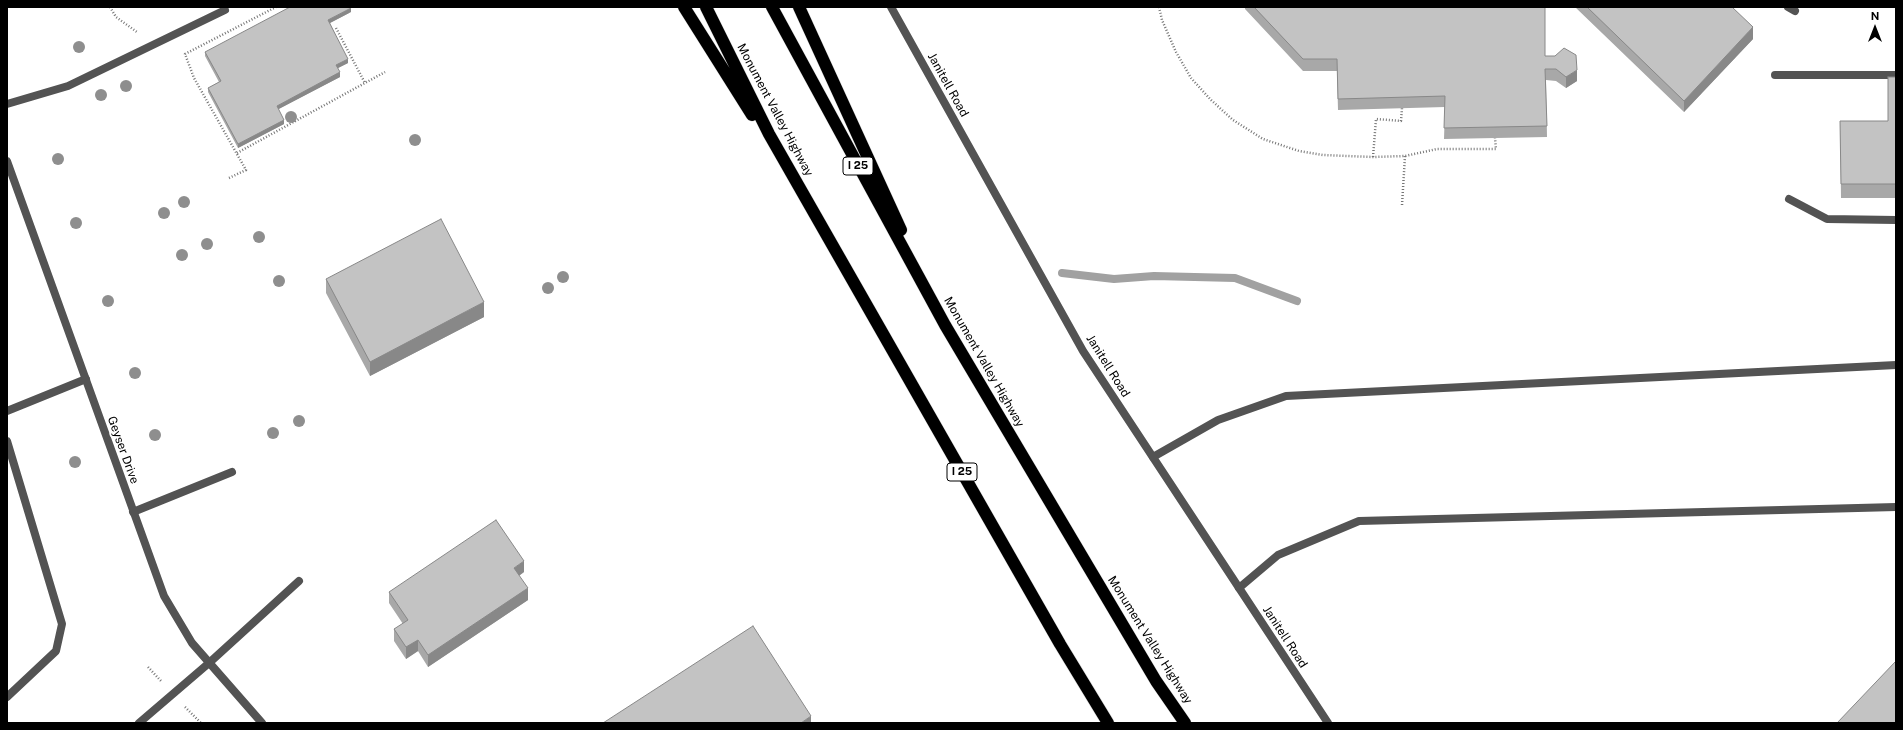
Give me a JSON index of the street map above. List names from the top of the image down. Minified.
{"streets":{"highway":["Monument Valley Highway","I 25"],"street":["Janitell Road","Geyser Drive"]},"north":"top"}
